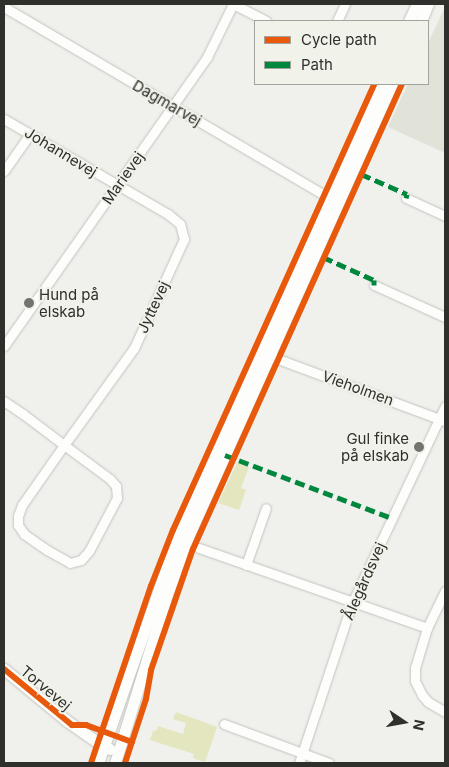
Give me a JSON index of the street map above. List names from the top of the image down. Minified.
{"streets":{"main road":["Torvevej"],"street":["Dagmarvej","Johannevej","Marievej","Jyttevej","Vieholmen","Ålegårdsvej"]},"crossings":[["Dagmarvej","Marievej"],["Johannevej","Marievej"],["Johannevej","Jyttevej"],["Marievej","Jyttevej"],["Vieholmen","Ålegårdsvej"]],"places":["Hund på elskab","Gul finke på elskab"],"legend":["Cycle path","Path"],"north":"right"}
